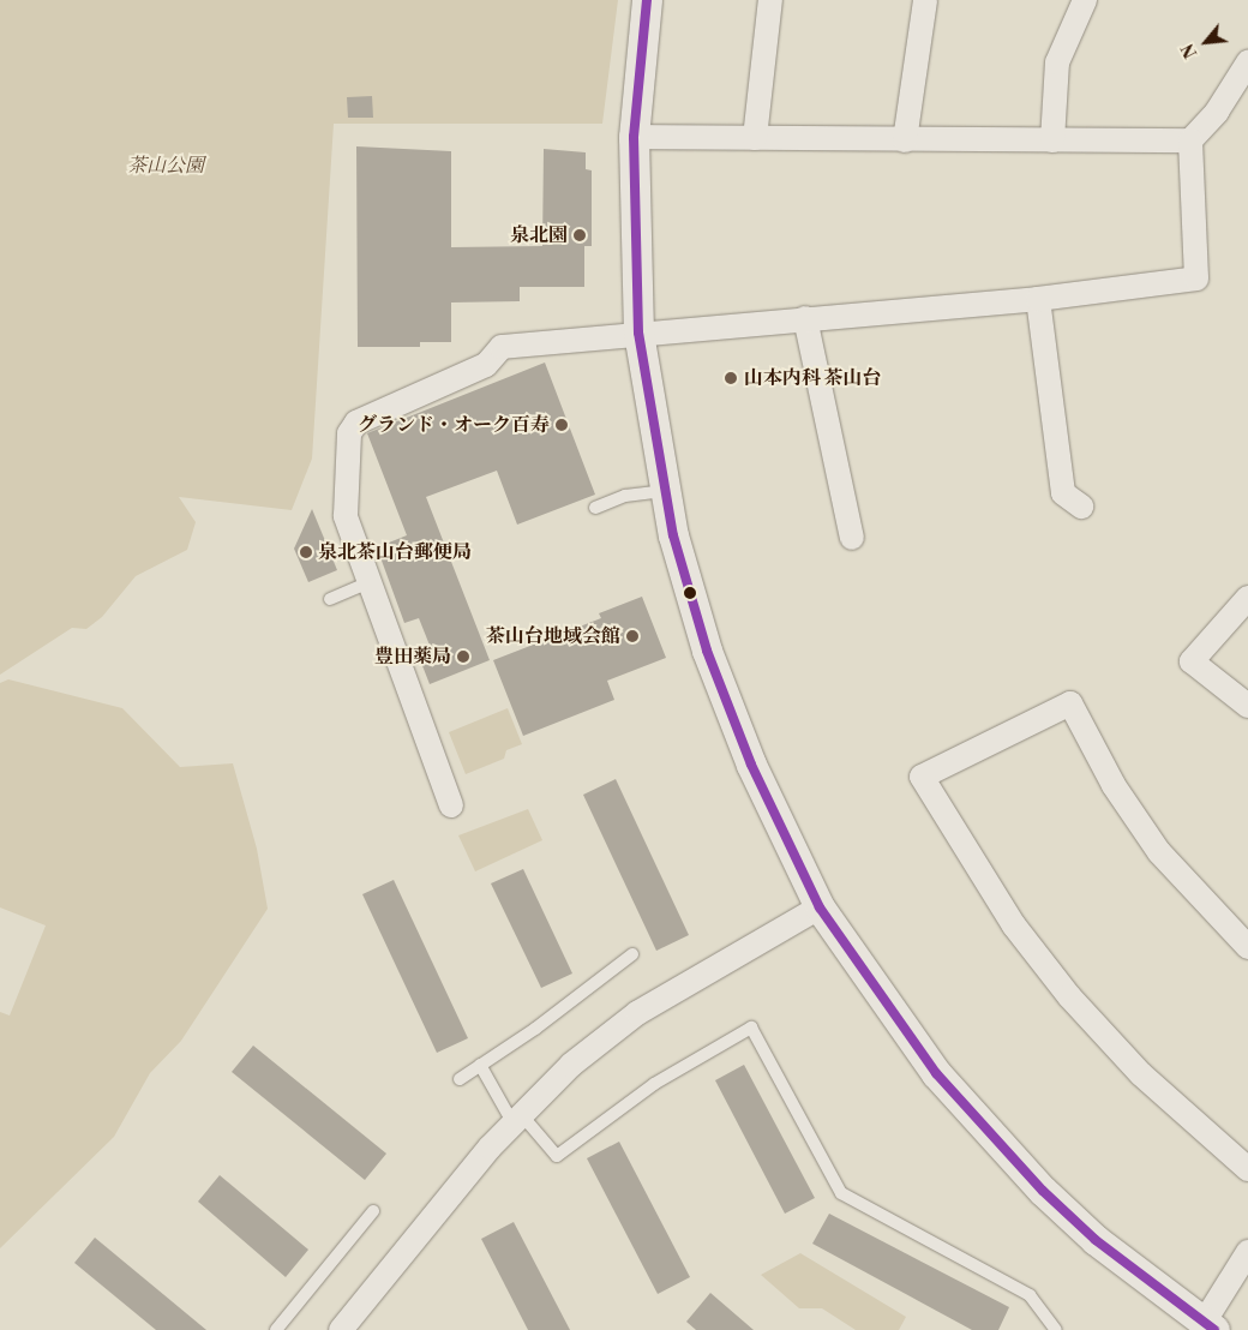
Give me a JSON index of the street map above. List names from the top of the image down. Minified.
{"parks":["茶山公園"],"places":["泉北園","山本内科 茶山台","グランド・オーク百寿","泉北茶山台郵便局","茶山台地域会館","豊田薬局"],"north":"bottom left"}
